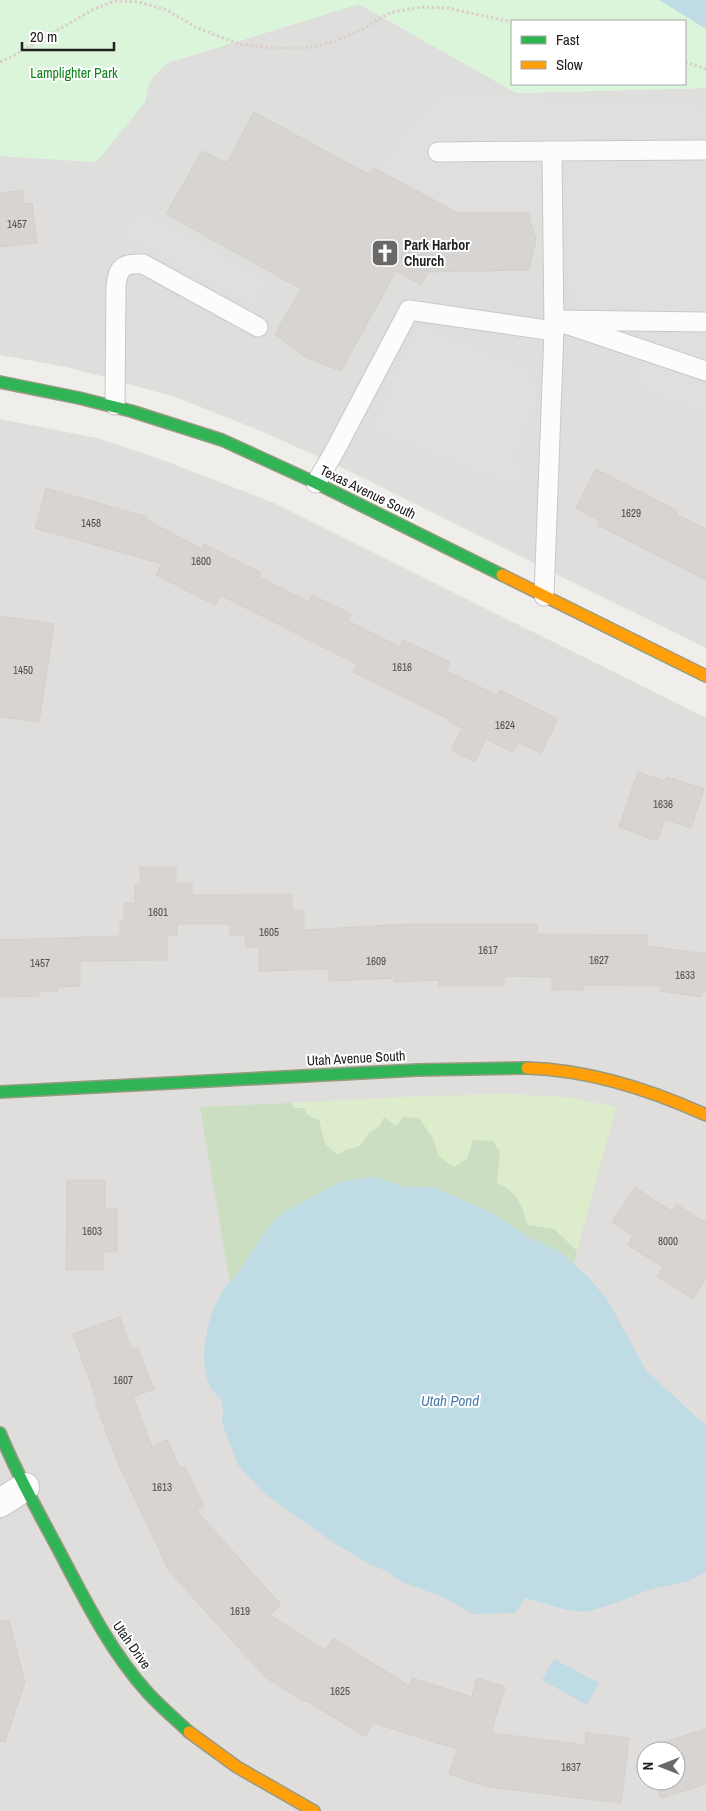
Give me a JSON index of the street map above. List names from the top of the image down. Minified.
{"streets":{"street":["Texas Avenue South","Utah Avenue South","Utah Drive"]},"water":["Utah Pond"],"parks":["Lamplighter Park"],"places":{"church":["Park Harbor Church"]},"house_numbers":["1457","1629","1458","1600","1616","1450","1624","1636","1601","1605","1617","1627","1609","1457","1633","1603","8000","1607","1613","1619","1625","1637"],"legend":["Fast","Slow"],"scale_bar":"20 m","north":"left"}
